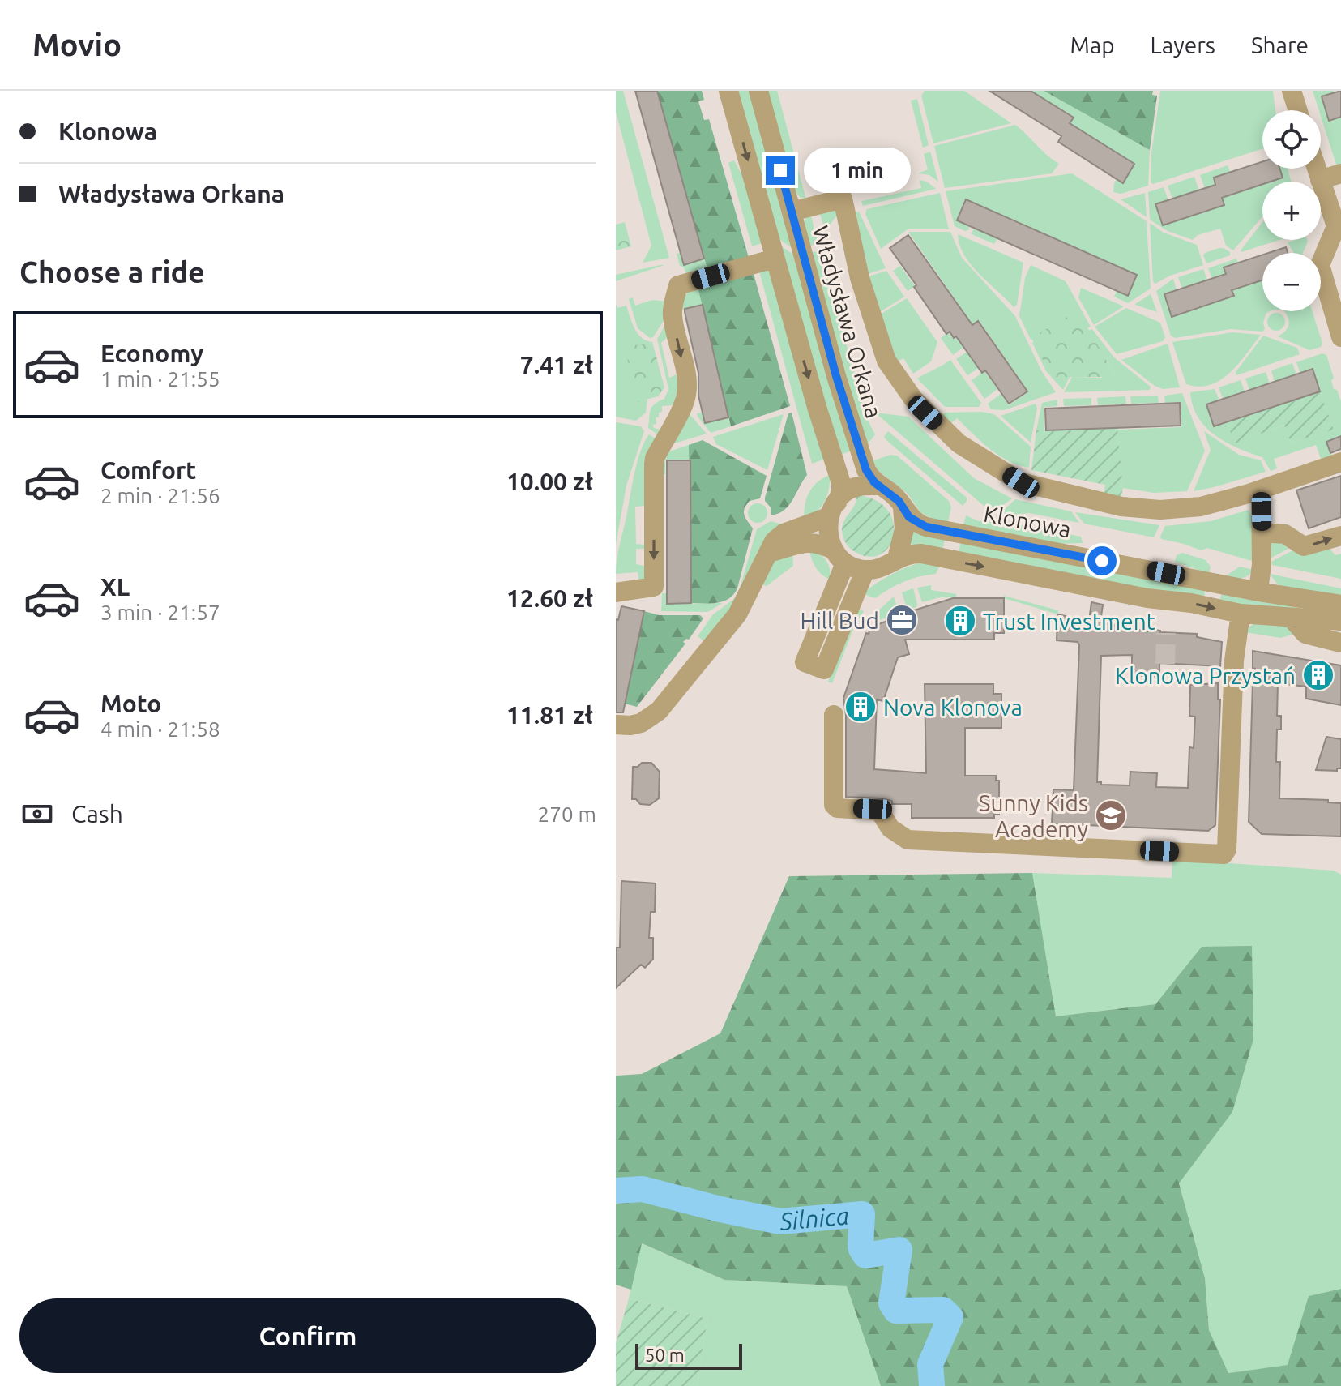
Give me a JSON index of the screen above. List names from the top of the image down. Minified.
{"streets":{"street":["Władysława Orkana","Klonowa"]},"crossings":[["Władysława Orkana","Klonowa"]],"water":["Silnica"],"places":{"office":["Hill Bud"],"building":["Trust Investment","Klonowa Przystań","Nova Klonova"],"school or university":["Sunny Kids Academy"]},"scale_bar":"50 m","page":{"header":"Movio","nav":["Map","Layers","Share"],"banner":["Klonowa","Władysława Orkana"],"map_buttons":["+","−"],"bubble":"1 min","heading":"Choose a ride","list":[{"name":"Economy","note":"1 min · 21:55","value":"7.41 zł"},{"name":"Comfort","note":"2 min · 21:56","value":"10.00 zł"},{"name":"XL","note":"3 min · 21:57","value":"12.60 zł"},{"name":"Moto","note":"4 min · 21:58","value":"11.81 zł"}],"pay":["Cash","270 m"],"buttons":"Confirm","scale":"50 m"}}
